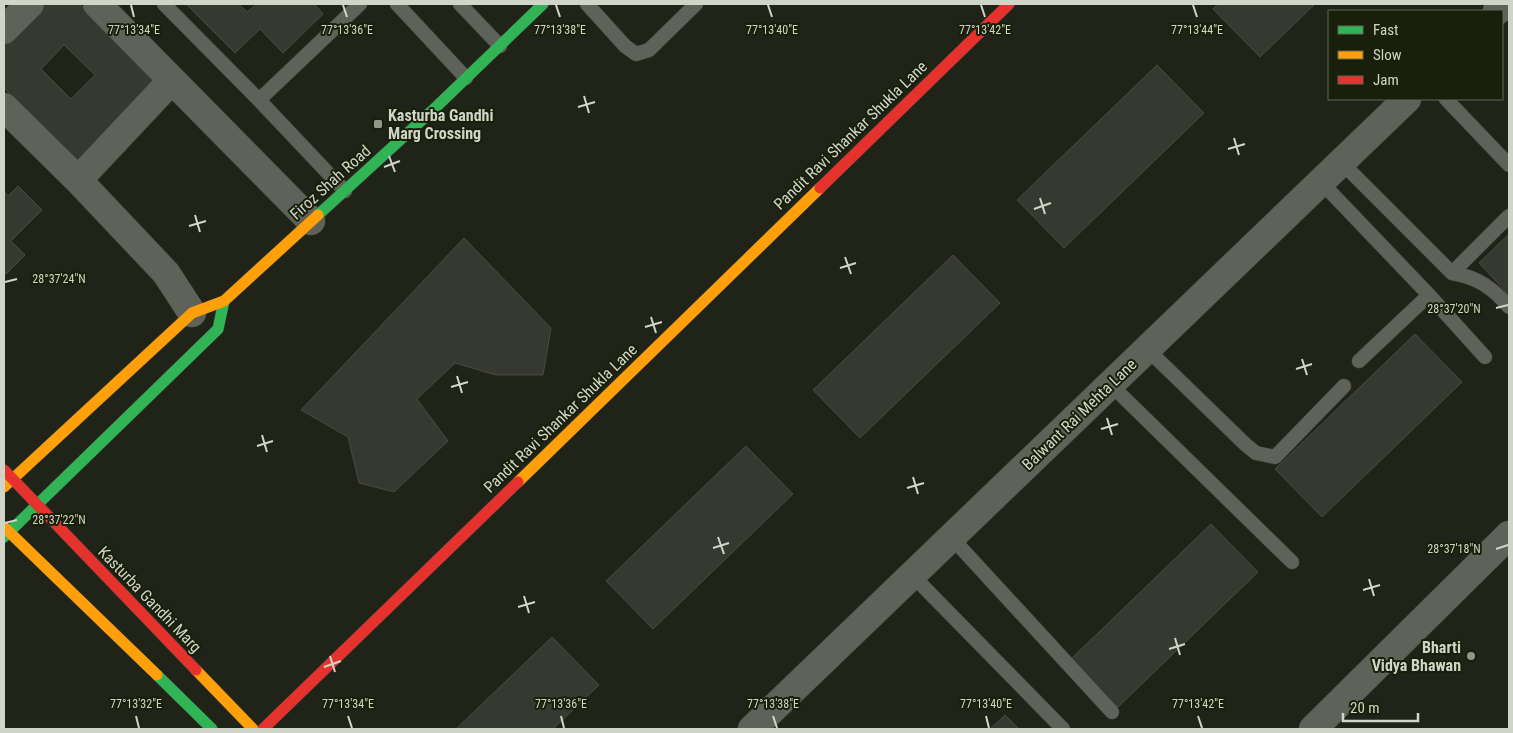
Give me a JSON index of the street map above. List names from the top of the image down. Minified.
{"streets":{"main road":["Pandit Ravi Shankar Shukla Lane","Firoz Shah Road","Kasturba Gandhi Marg"],"street":["Balwant Rai Mehta Lane"]},"crossings":[["Firoz Shah Road","Kasturba Gandhi Marg"]],"places":{"transit":["Kasturba Gandhi Marg Crossing"],"other":["Bharti Vidya Bhawan"]},"legend":["Fast","Slow","Jam"],"scale_bar":"20 m","coordinates":["77°13'34\"E","77°13'36\"E","77°13'38\"E","77°13'40\"E","77°13'42\"E","77°13'44\"E","28°37'24\"N","28°37'20\"N","28°37'22\"N","28°37'18\"N","77°13'32\"E"]}
